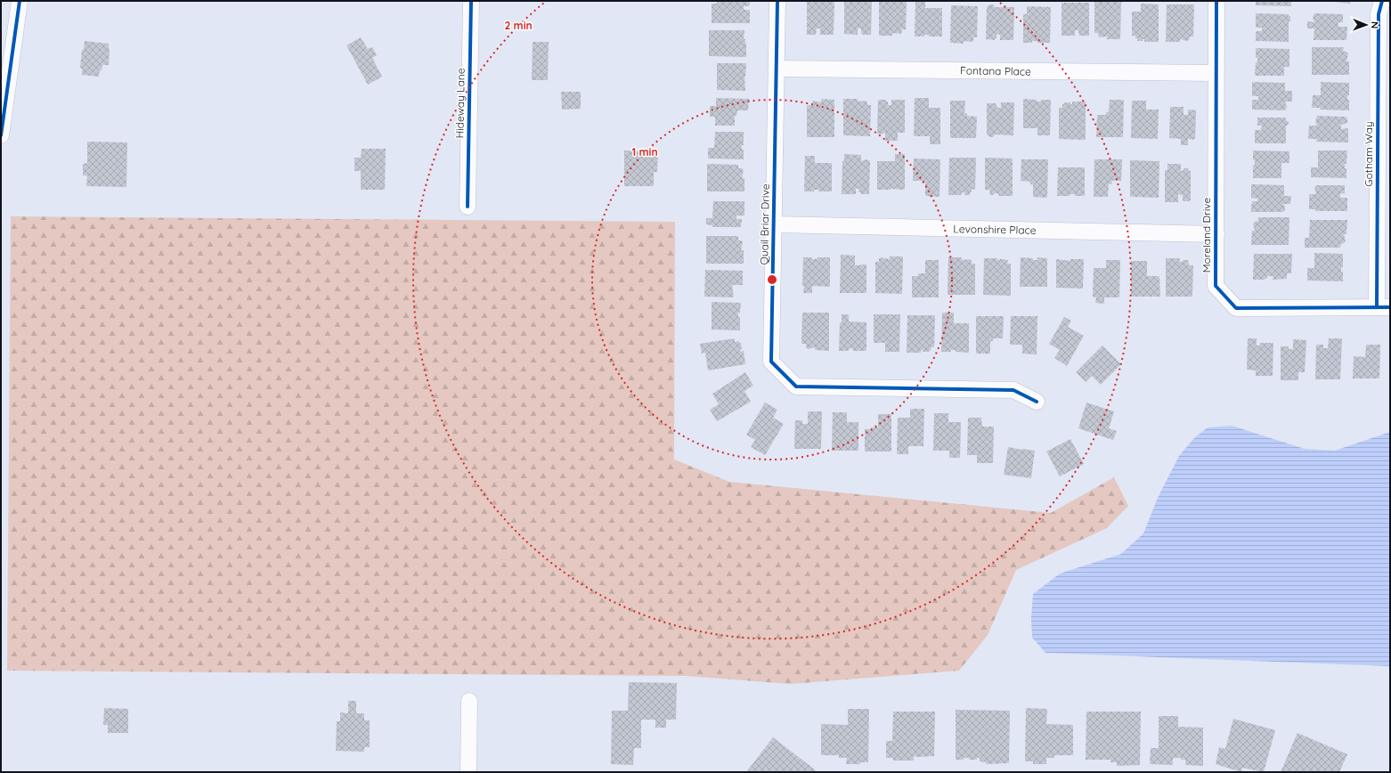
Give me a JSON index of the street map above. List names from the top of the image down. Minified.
{"streets":{"street":["Fontana Place","Hideway Lane","Gotham Way","Quail Briar Drive","Levonshire Place","Moreland Drive"]},"crossings":[["Fontana Place","Quail Briar Drive"],["Fontana Place","Moreland Drive"],["Gotham Way","Moreland Drive"],["Quail Briar Drive","Levonshire Place"],["Levonshire Place","Moreland Drive"]],"north":"right","rings":["2 min","1 min"]}
